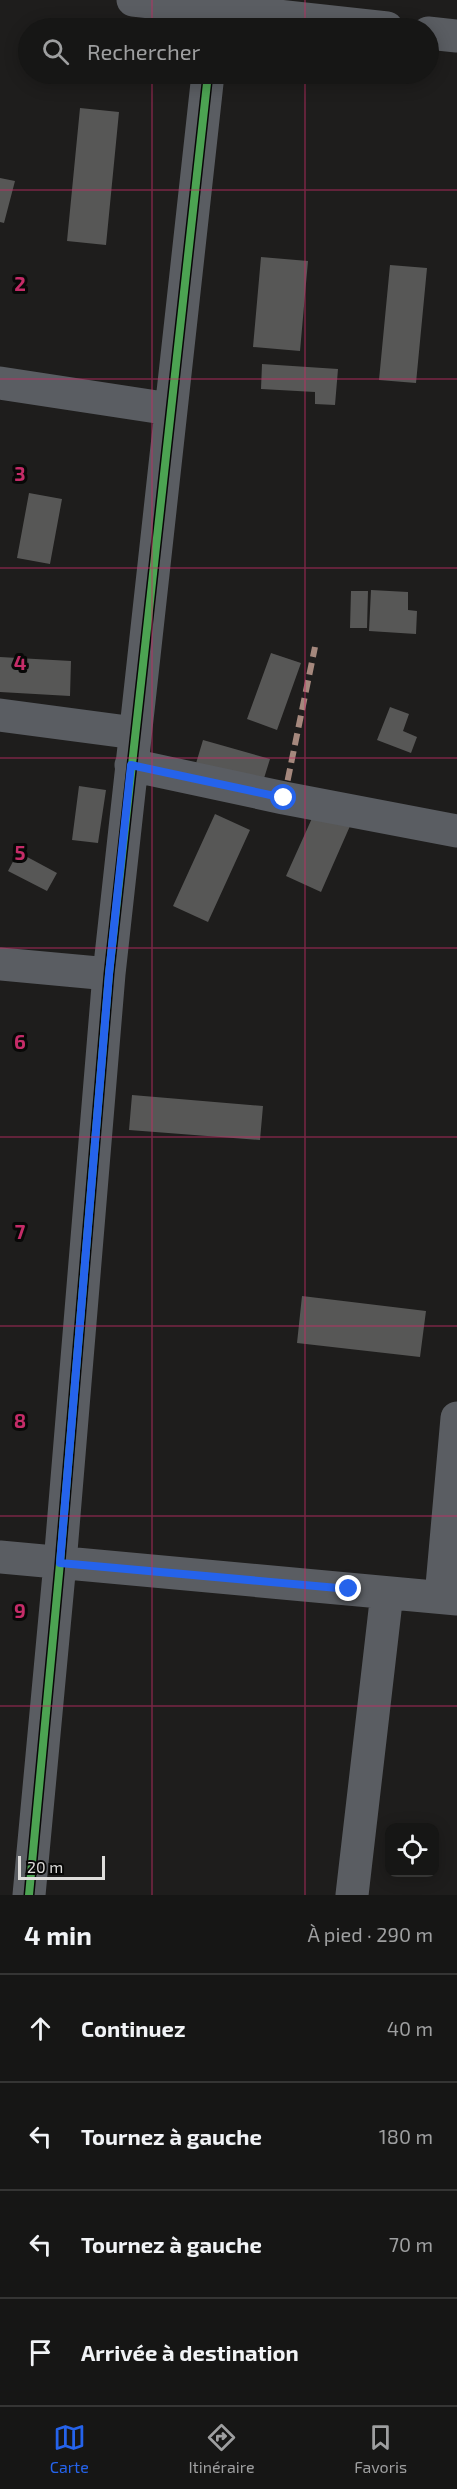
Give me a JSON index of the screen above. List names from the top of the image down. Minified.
{"scale_bar":"20 m","page":{"search":"Rechercher","scale":"20 m","heading":["4 min","À pied · 290 m"],"list":[["Continuez","40 m"],["Tournez à gauche","180 m"],["Tournez à gauche","70 m"],"Arrivée à destination"],"nav":["Carte","Itinéraire","Favoris"]},"grid":{"rows":["2","3","4","5","6","7","8","9"]}}
